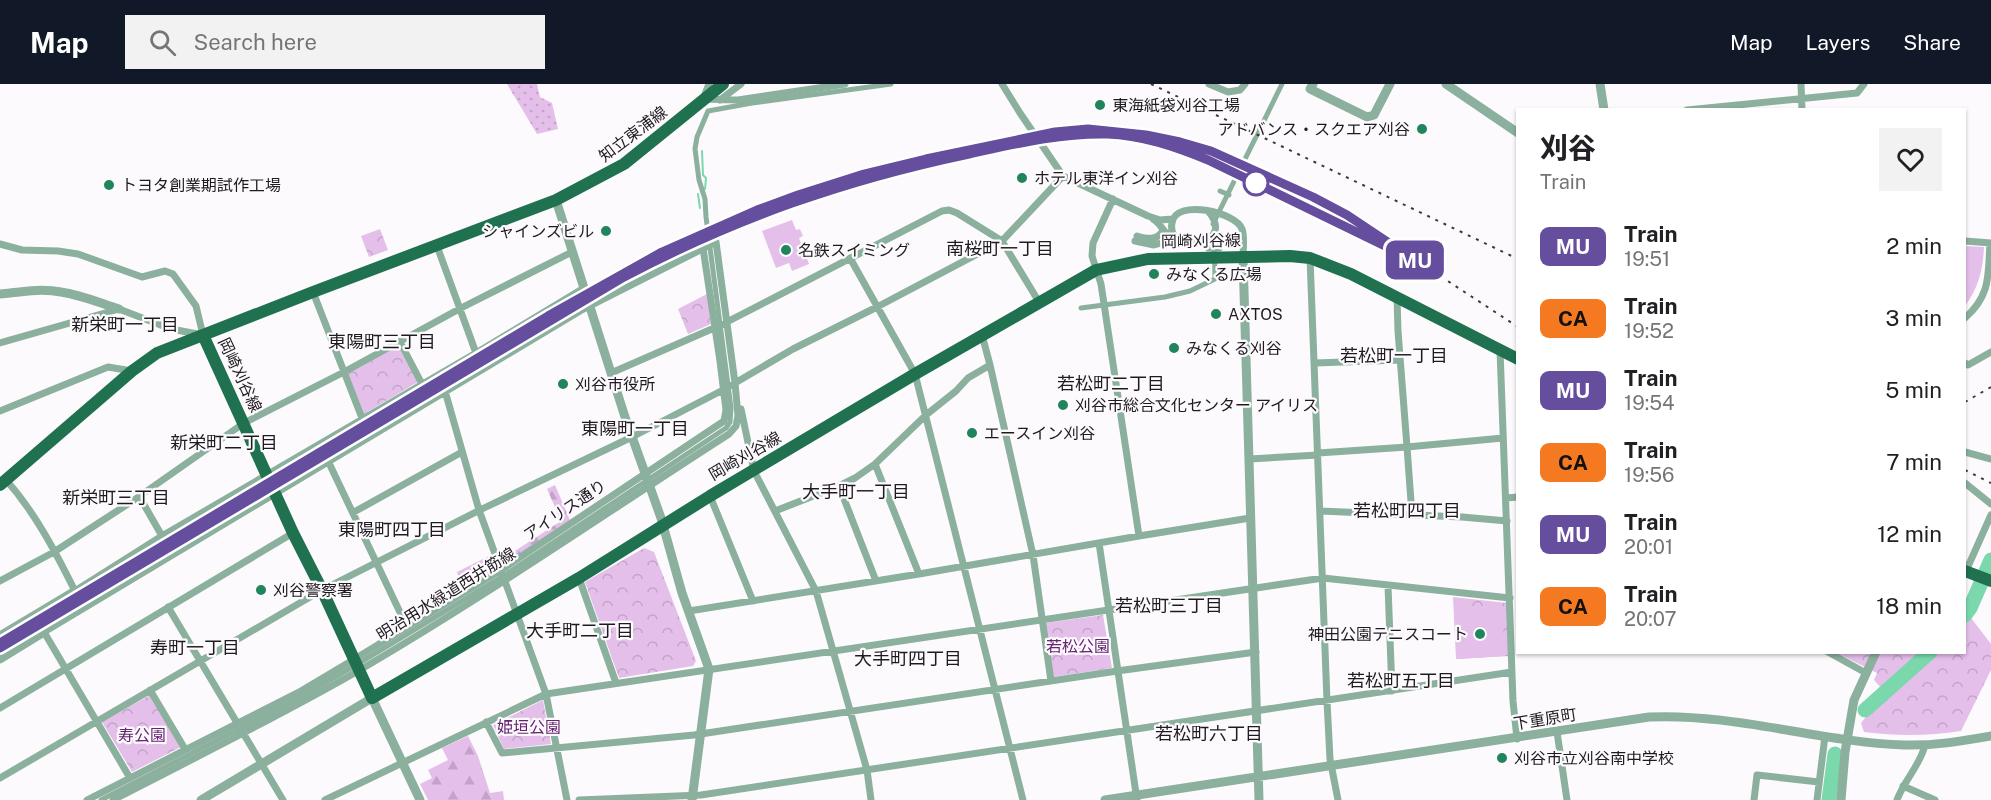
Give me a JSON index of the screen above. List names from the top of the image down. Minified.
{"streets":{"main road":["知立東浦線","岡崎刈谷線"],"street":["アイリス通り","下重原町"]},"crossings":[["知立東浦線","岡崎刈谷線"]],"districts":["南桜町一丁目","新栄町一丁目","東陽町三丁目","若松町一丁目","若松町二丁目","東陽町一丁目","新栄町二丁目","大手町一丁目","新栄町三丁目","若松町四丁目","東陽町四丁目","若松町三丁目","大手町二丁目","寿町一丁目","大手町四丁目","若松町五丁目","若松町六丁目"],"parks":["若松公園","姫垣公園","寿公園"],"places":["東海紙袋刈谷工場","アドバンス・スクエア刈谷","ホテル東洋イン刈谷","トヨタ創業期試作工場","シャインズビル","名鉄スイミング","みなくる広場","AXTOS","みなくる刈谷","刈谷市役所","刈谷市総合文化センター アイリス","エースイン刈谷","刈谷警察署","神田公園テニスコート","刈谷市立刈谷南中学校"],"page":{"header":"Map","search":"Search here","nav":["Map","Layers","Share"],"on_map":"MU","heading":["刈谷","Train"],"list":[{"mark":"MU","name":"Train","note":"19:51","value":"2 min"},{"mark":"CA","name":"Train","note":"19:52","value":"3 min"},{"mark":"MU","name":"Train","note":"19:54","value":"5 min"},{"mark":"CA","name":"Train","note":"19:56","value":"7 min"},{"mark":"MU","name":"Train","note":"20:01","value":"12 min"},{"mark":"CA","name":"Train","note":"20:07","value":"18 min"}]}}
